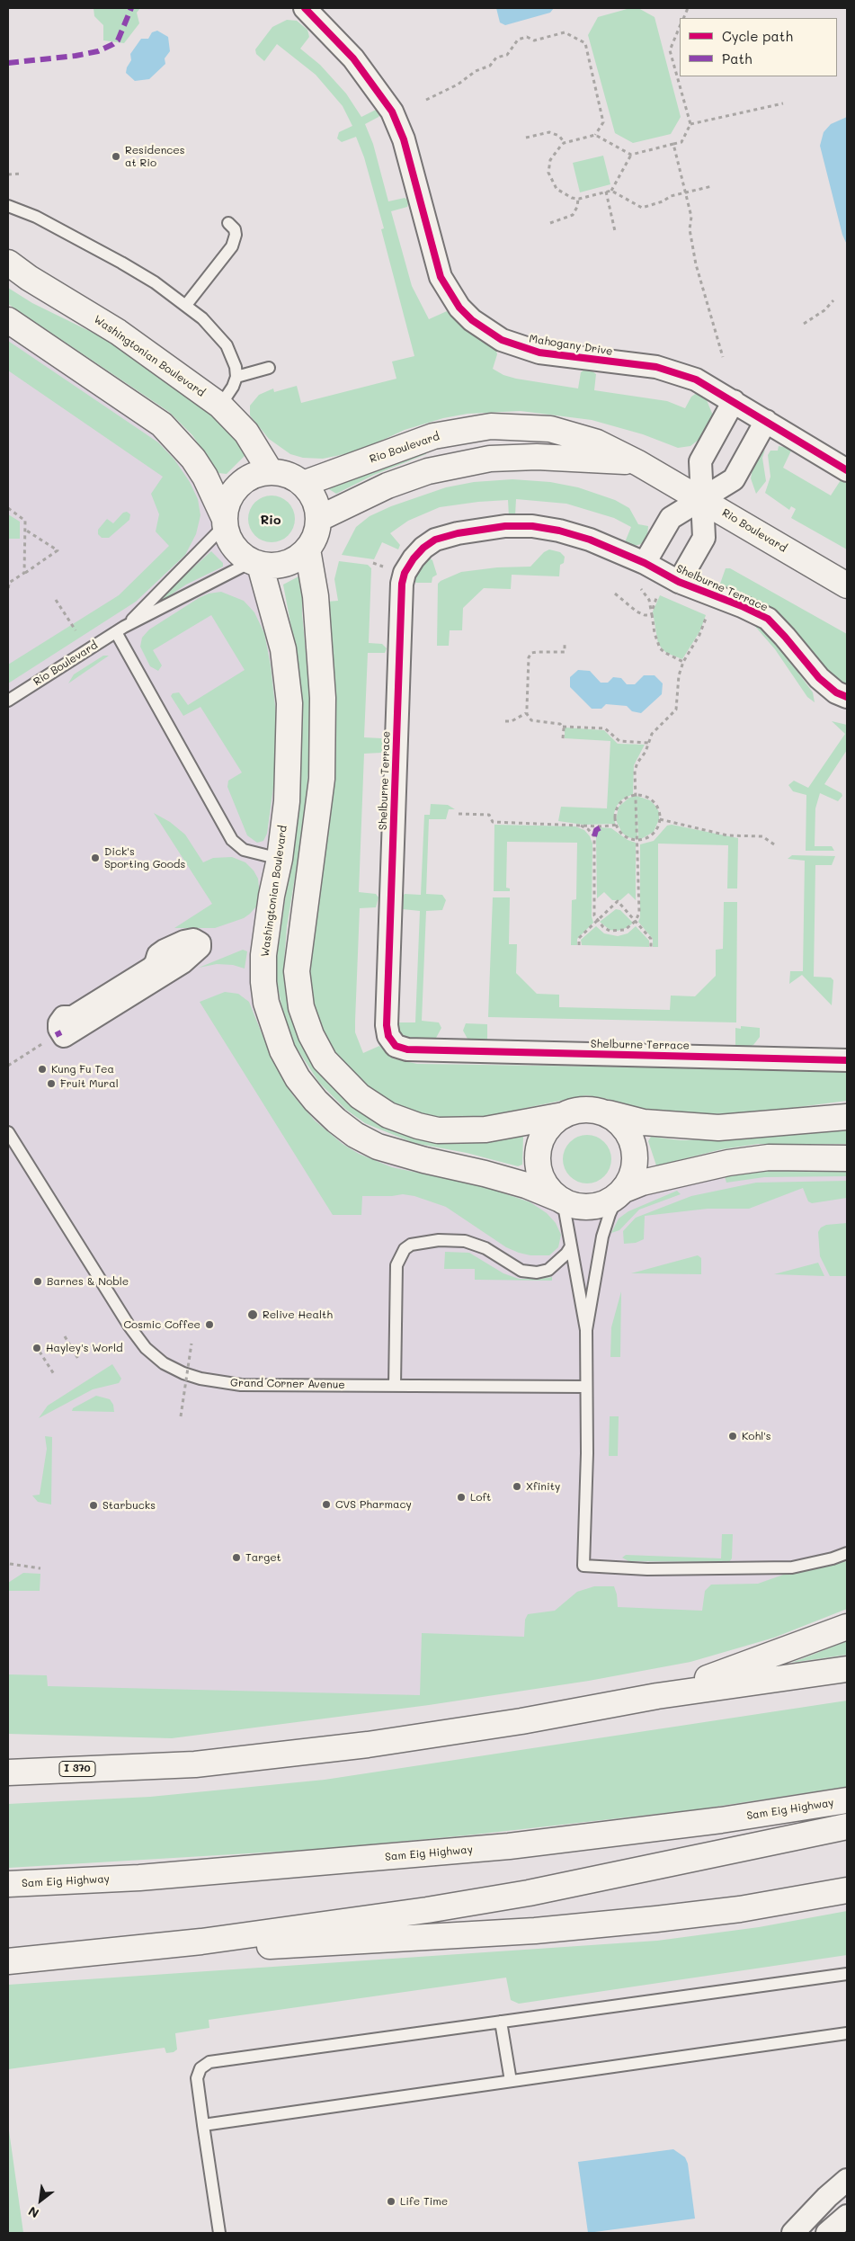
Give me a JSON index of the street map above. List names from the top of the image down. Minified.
{"streets":{"main road":["Washingtonian Boulevard","Rio Boulevard","I 370","Sam Eig Highway"],"street":["Mahogany Drive","Shelburne Terrace"],"lane":["Grand Corner Avenue"]},"crossings":[["Washingtonian Boulevard","Rio Boulevard"],["Rio Boulevard","Shelburne Terrace"]],"districts":["Rio"],"places":["Residences at Rio","Dick's Sporting Goods","Kung Fu Tea","Fruit Mural","Barnes & Noble","Relive Health","Cosmic Coffee","Hayley's World","Kohl's","Xfinity","Loft","CVS Pharmacy","Starbucks","Target","Life Time"],"legend":["Cycle path","Path"],"north":"bottom left"}
